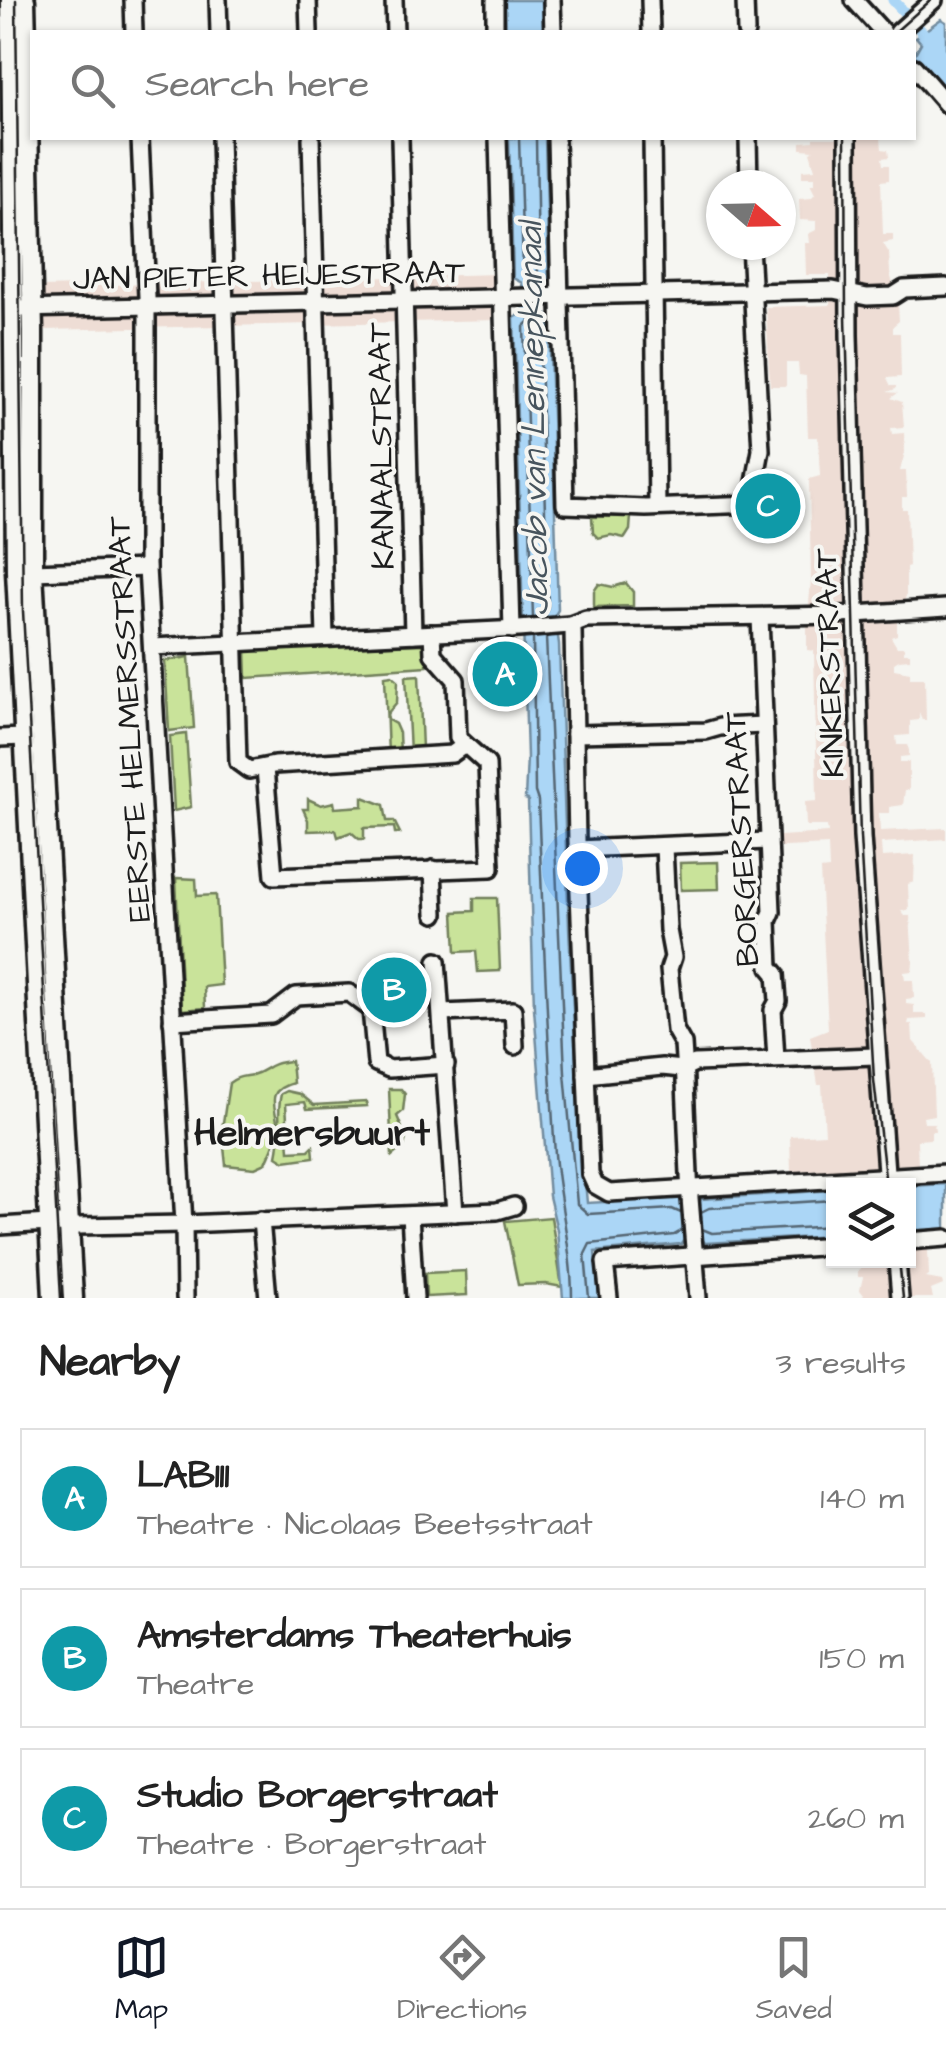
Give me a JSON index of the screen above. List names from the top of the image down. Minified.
{"streets":{"street":["JAN PIETER HEIJESTRAAT","KANAALSTRAAT","KINKERSTRAAT","EERSTE HELMERSSTRAAT","BORGERSTRAAT"]},"crossings":[["JAN PIETER HEIJESTRAAT","KANAALSTRAAT"],["JAN PIETER HEIJESTRAAT","KINKERSTRAAT"],["JAN PIETER HEIJESTRAAT","EERSTE HELMERSSTRAAT"]],"districts":["Helmersbuurt"],"water":["Jacob van Lennepkanaal"],"north":"right","page":{"search":"Search here","pins":["C","A","B"],"heading":["Nearby","3 results"],"list":[{"mark":"A","name":"LAB111","note":"Theatre · Nicolaas Beetsstraat","value":"140 m"},{"mark":"B","name":"Amsterdams Theaterhuis","note":"Theatre","value":"150 m"},{"mark":"C","name":"Studio Borgerstraat","note":"Theatre · Borgerstraat","value":"260 m"}],"nav":["Map","Directions","Saved"]}}
